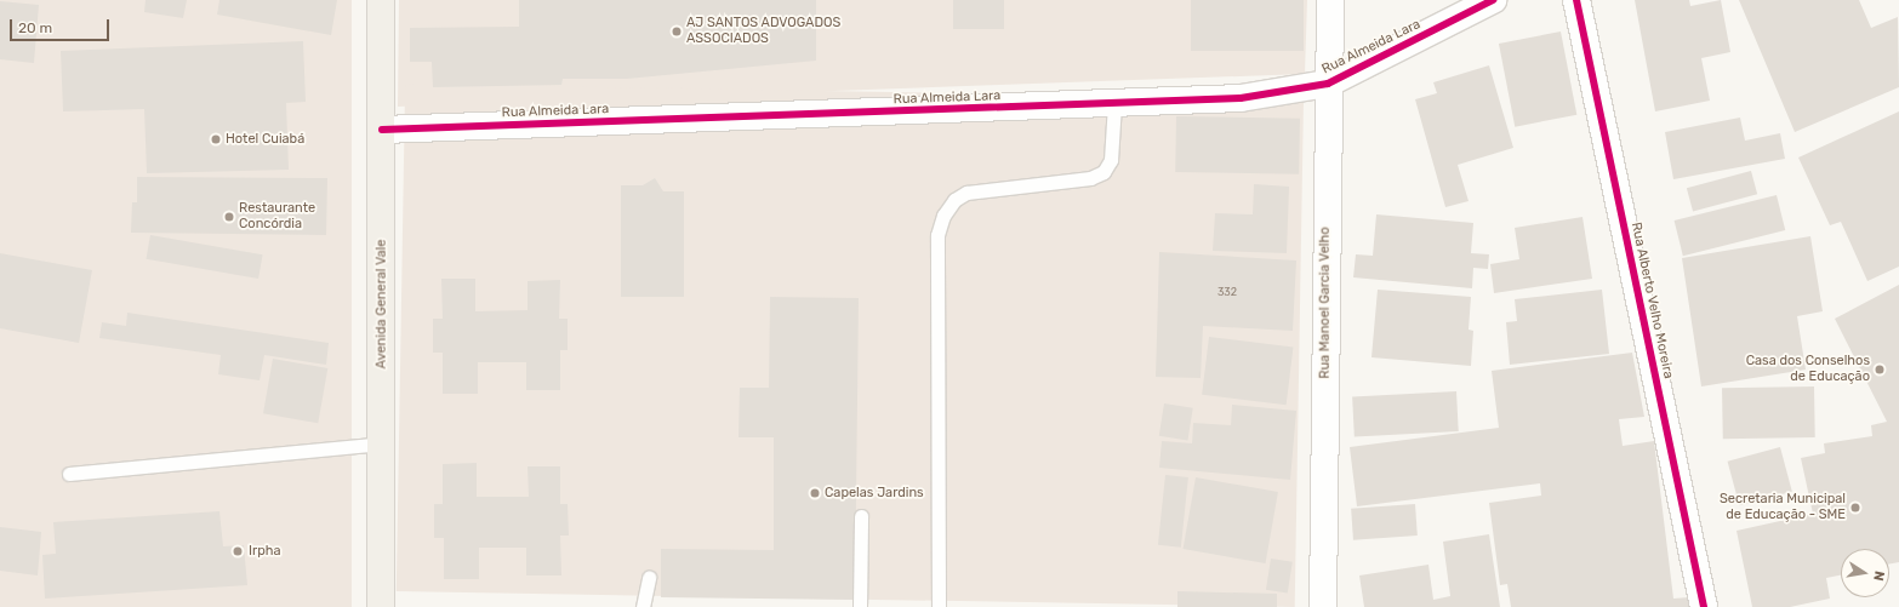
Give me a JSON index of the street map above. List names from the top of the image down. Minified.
{"streets":{"main road":["Avenida General Vale"],"street":["Rua Almeida Lara","Rua Alberto Velho Moreira","Rua Manoel Garcia Velho"]},"crossings":[["Rua Almeida Lara","Rua Manoel Garcia Velho"],["Rua Almeida Lara","Avenida General Vale"]],"places":["AJ SANTOS ADVOGADOS ASSOCIADOS","Hotel Cuiabá","Restaurante Concórdia","Casa dos Conselhos de Educação","Capelas Jardins","Secretaria Municipal de Educação - SME","Irpha"],"house_numbers":["332"],"scale_bar":"20 m","north":"right"}
